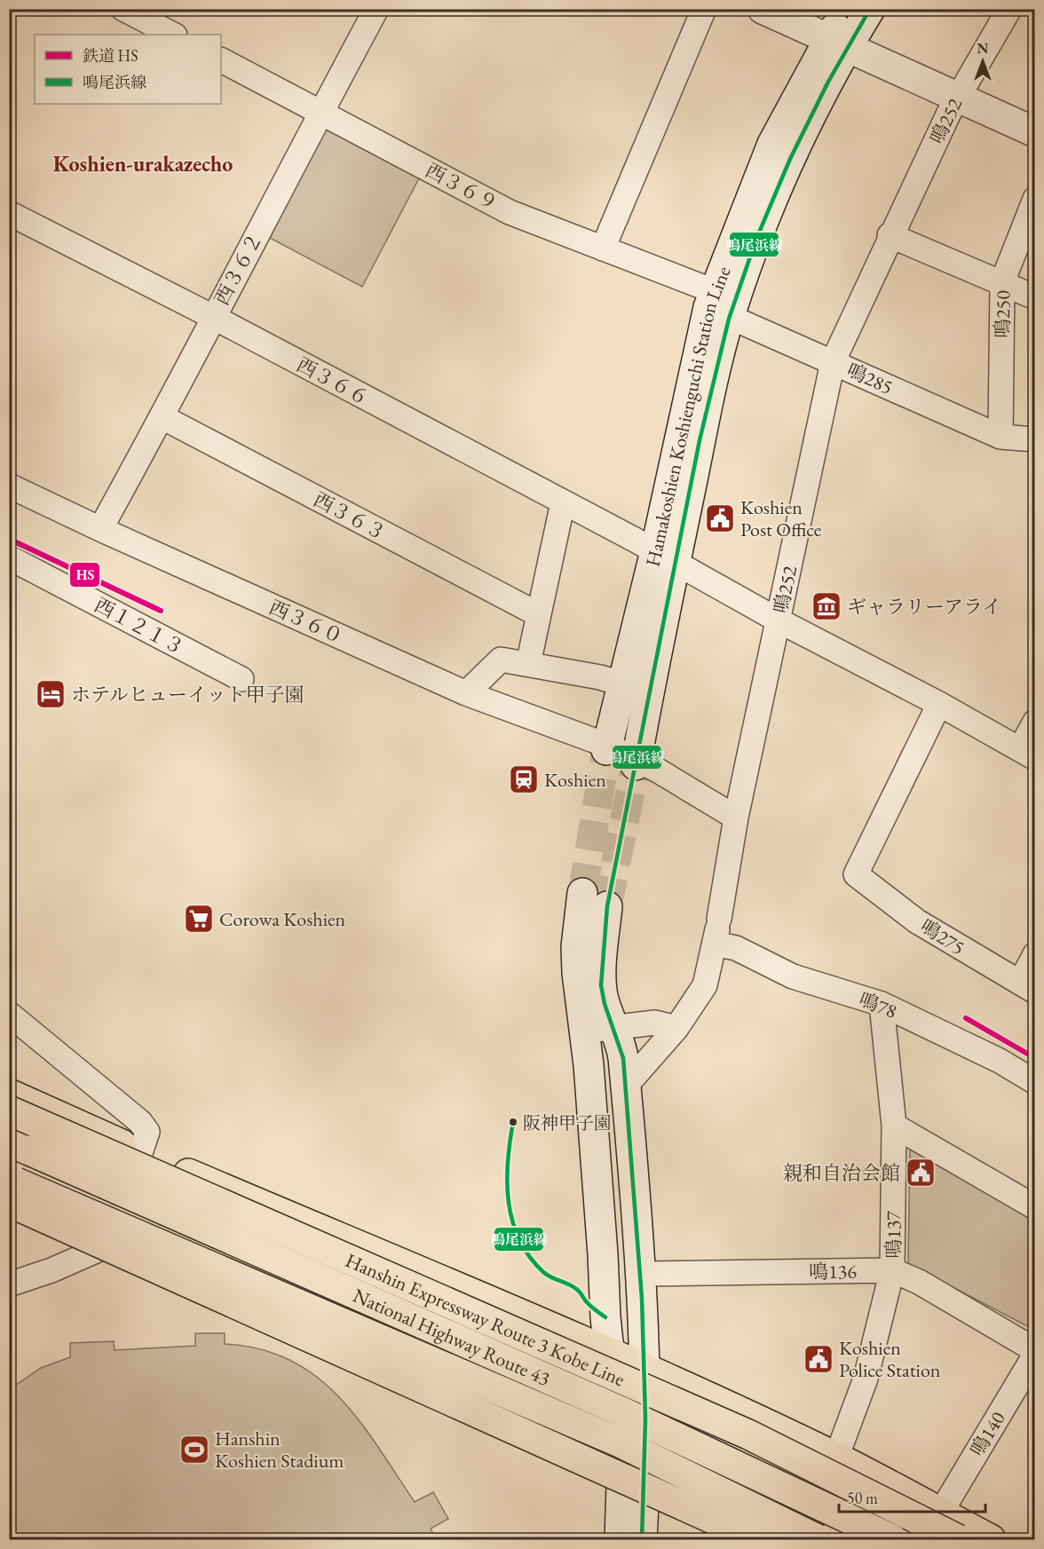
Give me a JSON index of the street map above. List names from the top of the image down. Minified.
{"streets":{"highway":["Hanshin Expressway Route 3 Kobe Line","National Highway Route 43"],"main road":["Hamakoshien Koshienguchi Station Line","鳴140"],"street":["鳴252","西３６９","西３６２","鳴250","鳴285","西３６６","西３６３","西３６０","西１２１３","鳴275","鳴78","鳴137","鳴136"]},"crossings":[["鳴252","鳴285"],["鳴252","西３６６"],["鳴252","鳴78"],["西３６９","西３６２"],["西３６９","鳴285"],["西３６９","Hamakoshien Koshienguchi Station Line"],["西３６２","西３６６"],["西３６２","西３６３"],["西３６２","西３６０"],["鳴250","鳴285"],["鳴285","Hamakoshien Koshienguchi Station Line"],["西３６６","Hamakoshien Koshienguchi Station Line"],["西３６６","鳴275"],["Hamakoshien Koshienguchi Station Line","西３６０"],["鳴78","鳴137"],["鳴137","鳴136"]],"districts":["Koshien-urakazecho"],"places":{"public building":["Koshien Post Office","親和自治会館","Koshien Police Station"],"museum":["ギャラリーアライ"],"hotel":["ホテルヒューイット甲子園"],"station":["Koshien"],"supermarket":["Corowa Koshien"],"other":["阪神甲子園"],"sports":["Hanshin Koshien Stadium"]},"lines":["transit line 鳴尾浜線","rail line HS"],"legend":["鉄道 HS","鳴尾浜線"],"scale_bar":"50 m","north":"top"}
